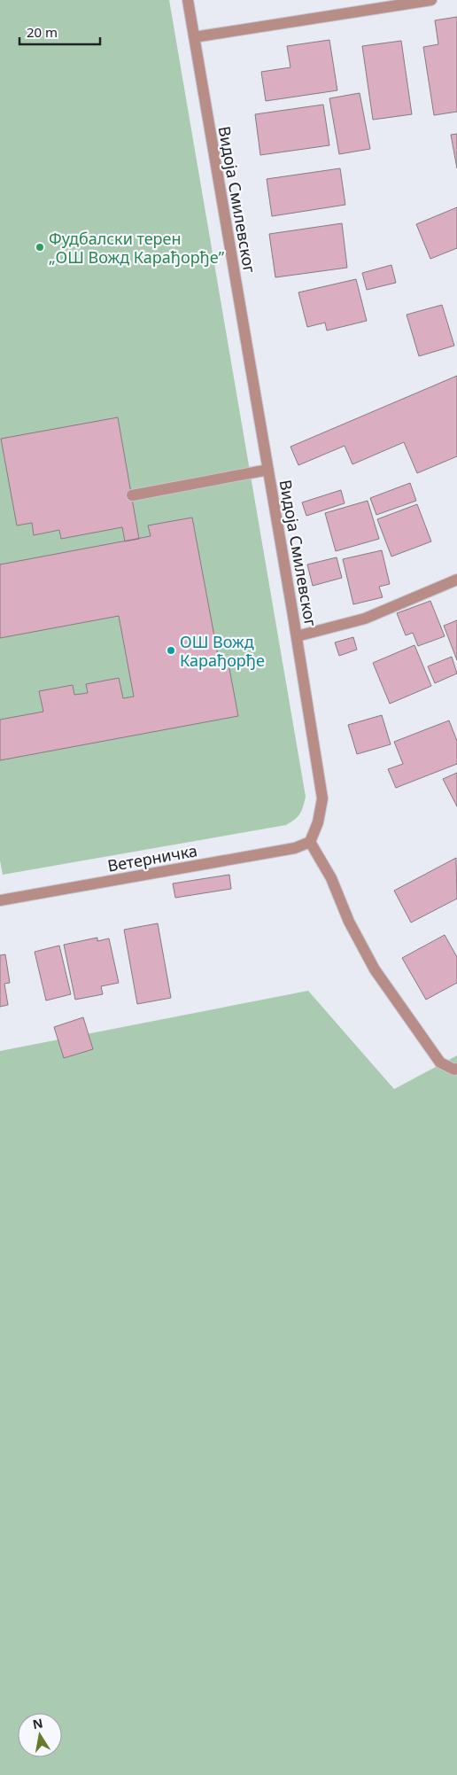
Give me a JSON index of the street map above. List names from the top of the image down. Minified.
{"streets":{"street":["Видоја Смилевског","Ветерничка"]},"crossings":[["Видоја Смилевског","Ветерничка"]],"places":["Фудбалски терен „ОШ Вожд Карађорђе”","ОШ Вожд Карађорђе"],"scale_bar":"20 m","north":"top"}
